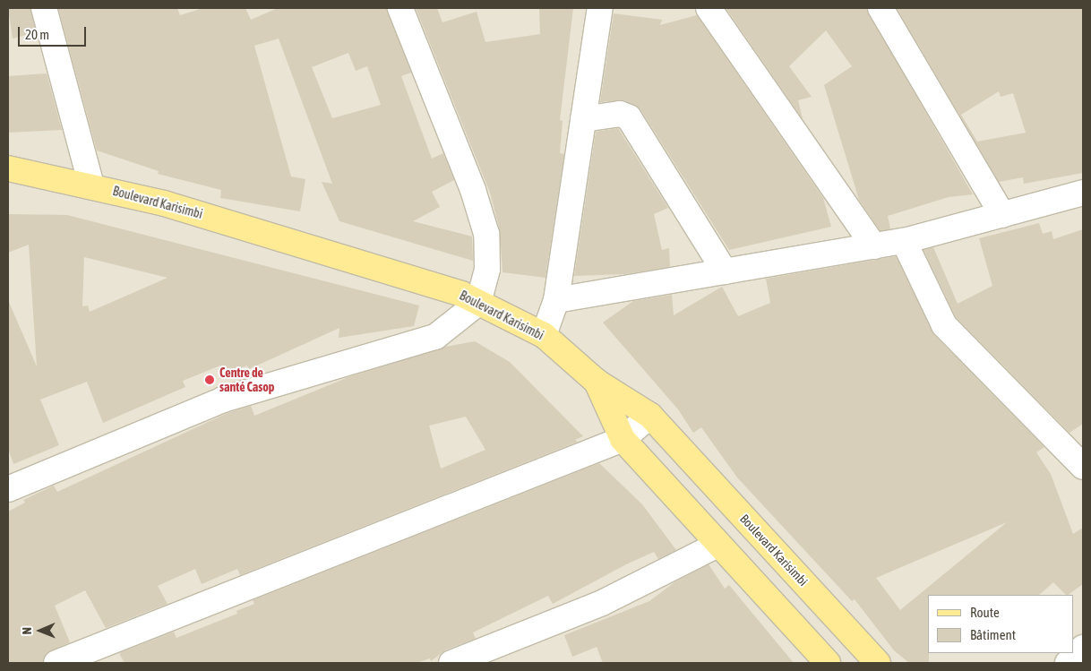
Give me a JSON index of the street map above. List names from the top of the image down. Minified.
{"streets":{"main road":["Boulevard Karisimbi"]},"places":["Centre de santé Casop"],"legend":["Route","Bâtiment"],"scale_bar":"20 m","north":"left"}
